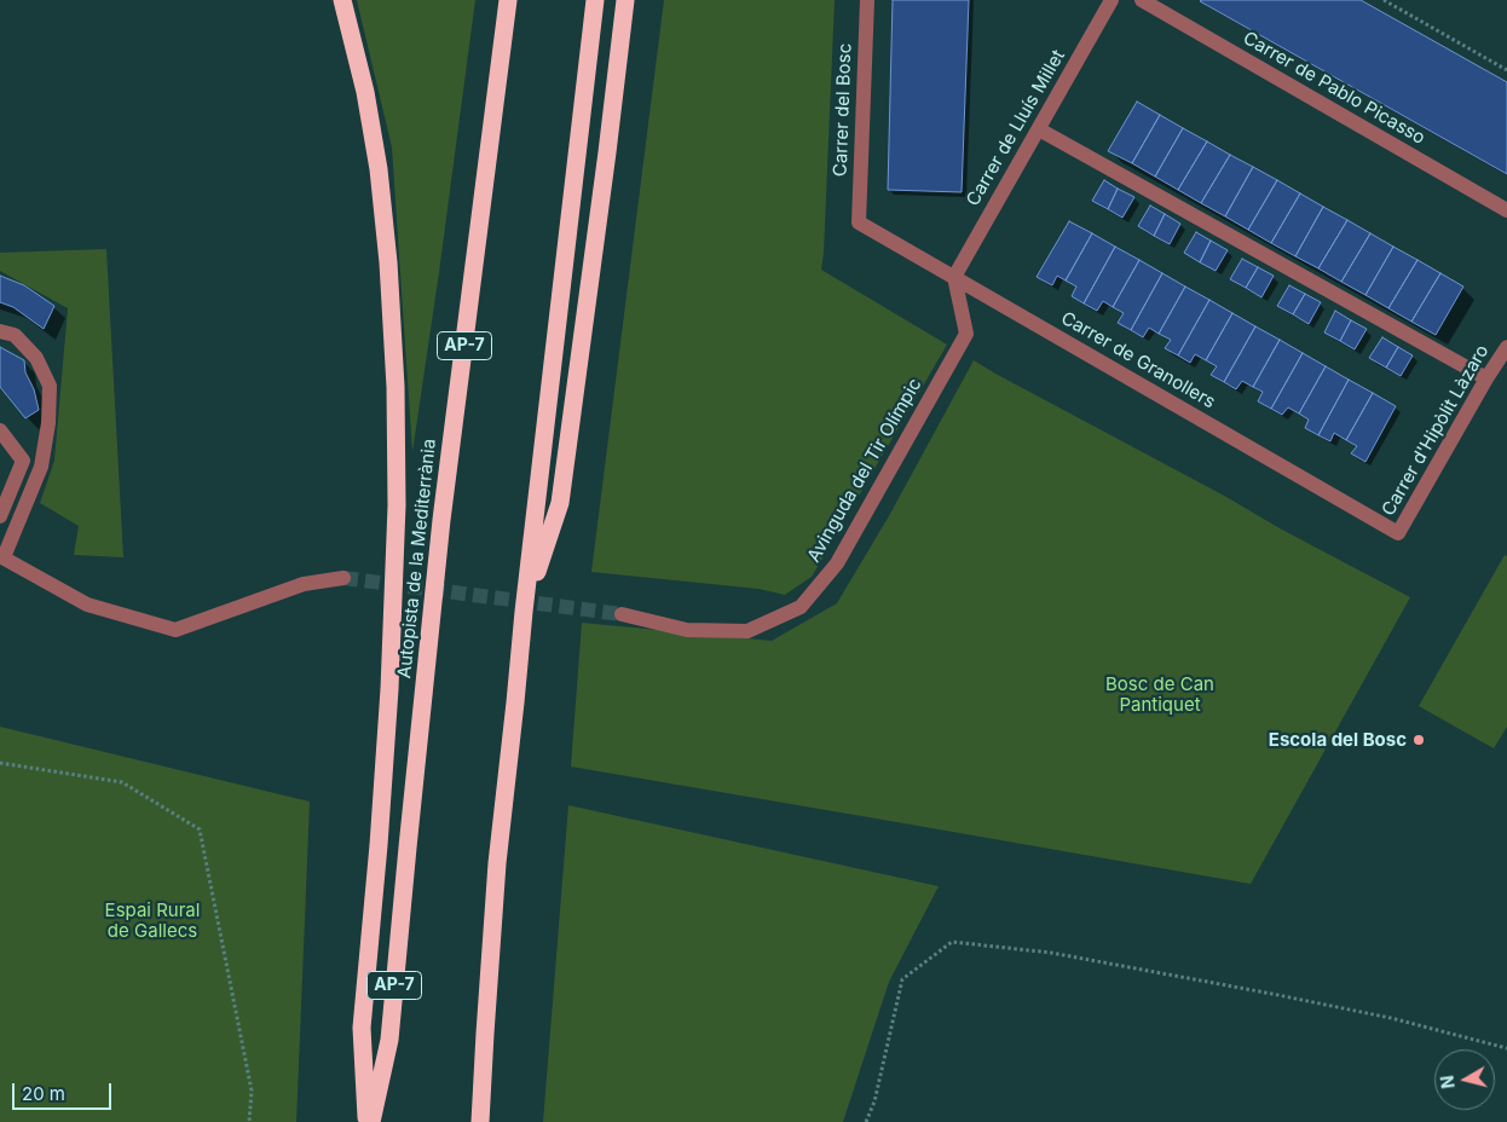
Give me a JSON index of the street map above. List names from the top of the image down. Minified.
{"streets":{"highway":["AP-7","Autopista de la Mediterrània"],"street":["Carrer de Pablo Picasso","Carrer del Bosc","Carrer de Lluís Millet","Carrer de Granollers","Carrer d'Hipòlit Làzaro","Avinguda del Tir Olímpic"]},"crossings":[["Carrer del Bosc","Carrer de Granollers"],["Carrer de Lluís Millet","Carrer de Granollers"],["Carrer de Lluís Millet","Avinguda del Tir Olímpic"],["Carrer de Granollers","Carrer d'Hipòlit Làzaro"],["Carrer de Granollers","Avinguda del Tir Olímpic"]],"parks":["Bosc de Can Pantiquet","Espai Rural de Gallecs"],"places":["Escola del Bosc"],"scale_bar":"20 m","north":"left"}
